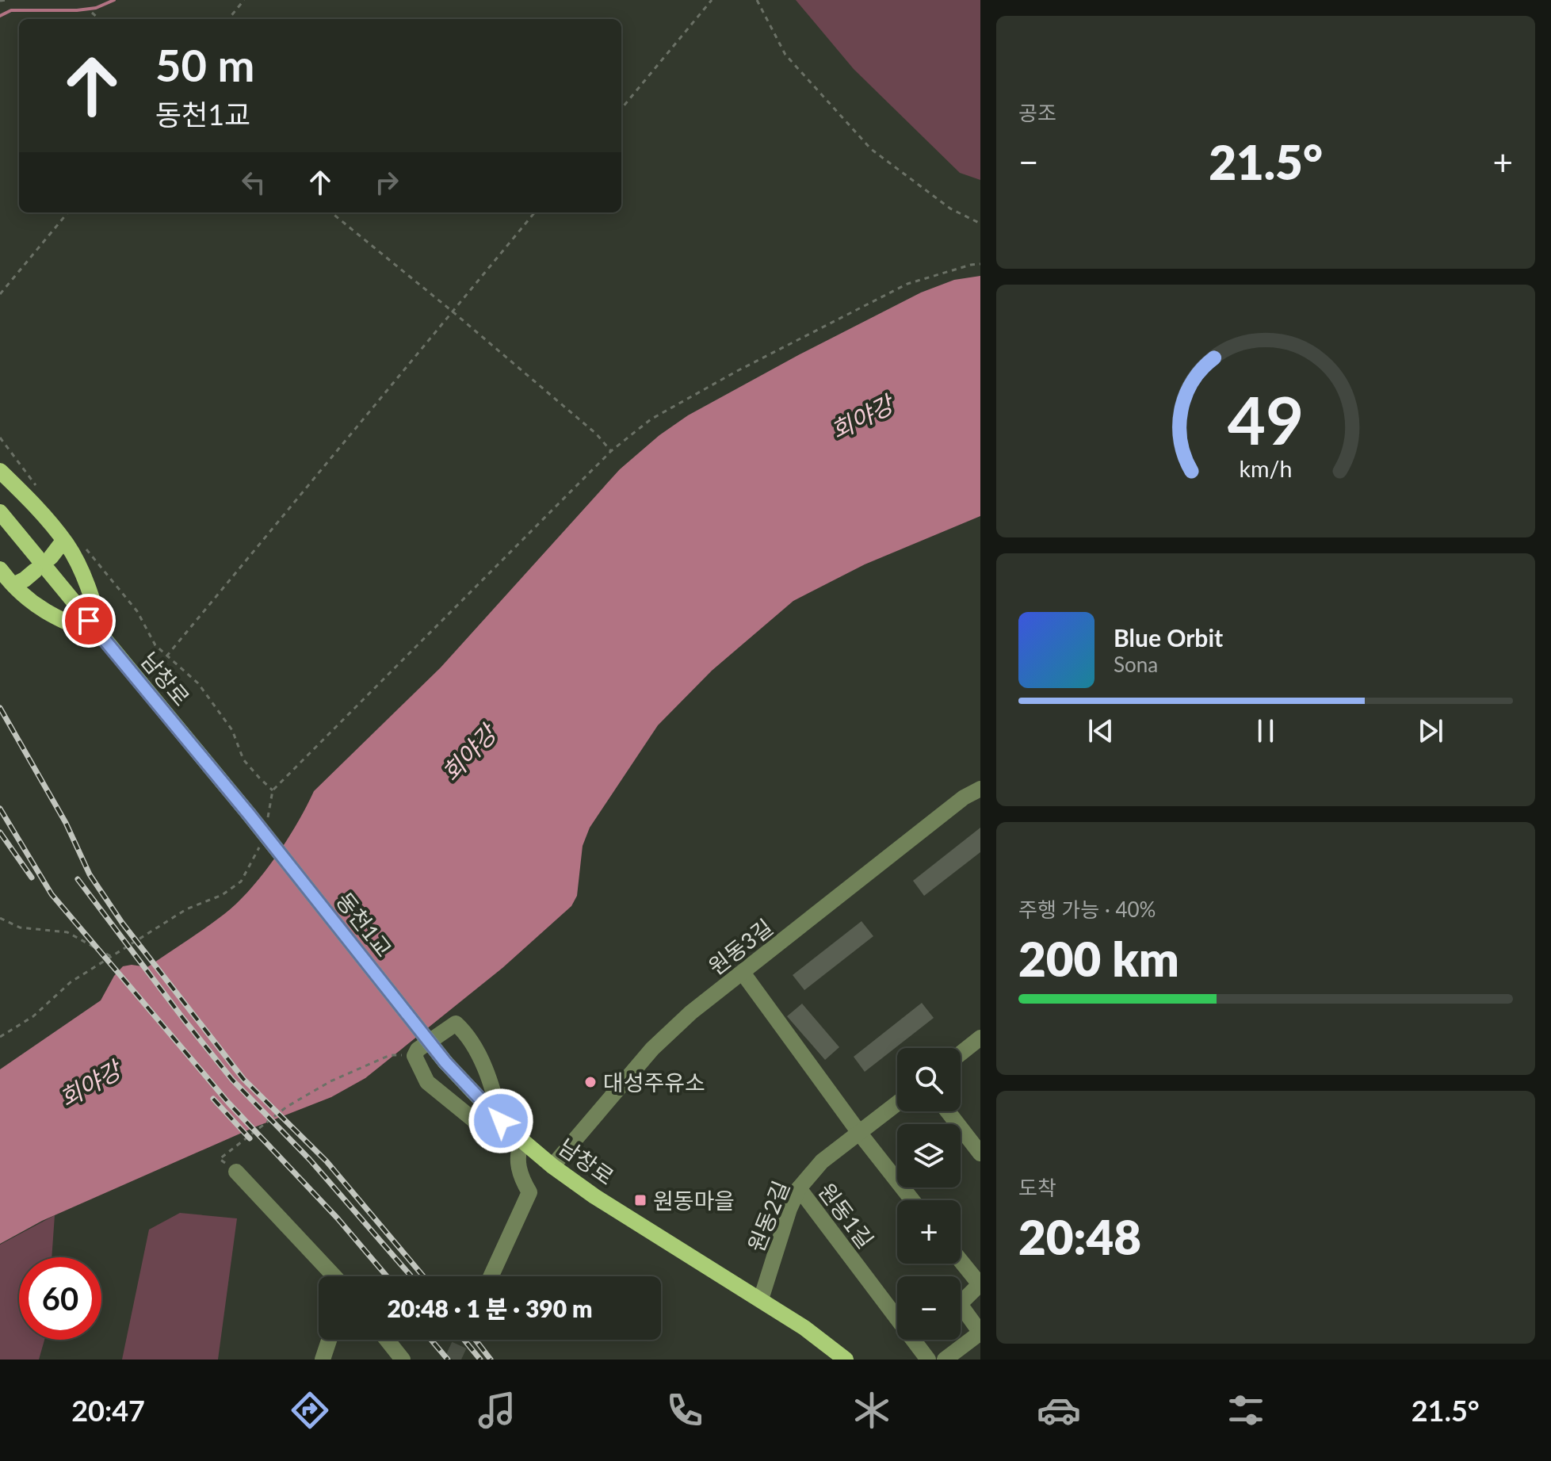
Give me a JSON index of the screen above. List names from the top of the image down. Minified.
{"streets":{"main road":["남창로","동천1교"],"street":["원동3길","원동1길","원동2길"]},"crossings":[["남창로","동천1교"],["남창로","원동3길"],["남창로","원동2길"],["원동1길","원동2길"]],"water":["회야강"],"places":{"other":["대성주유소"],"transit":["원동마을"]},"page":{"tile":["공조",["주행 가능 · 40%","200 km"],["도착","20:48"]],"turn":["50 m","동천1교"],"heat":["−","21.5°","+"],"song":["Blue Orbit","Sona"],"map_buttons":["+","−"],"limit":"60","trip":"20:48 · 1 분 · 390 m","tabs":["20:47","21.5°"],"gauge":["49","km/h"]}}
